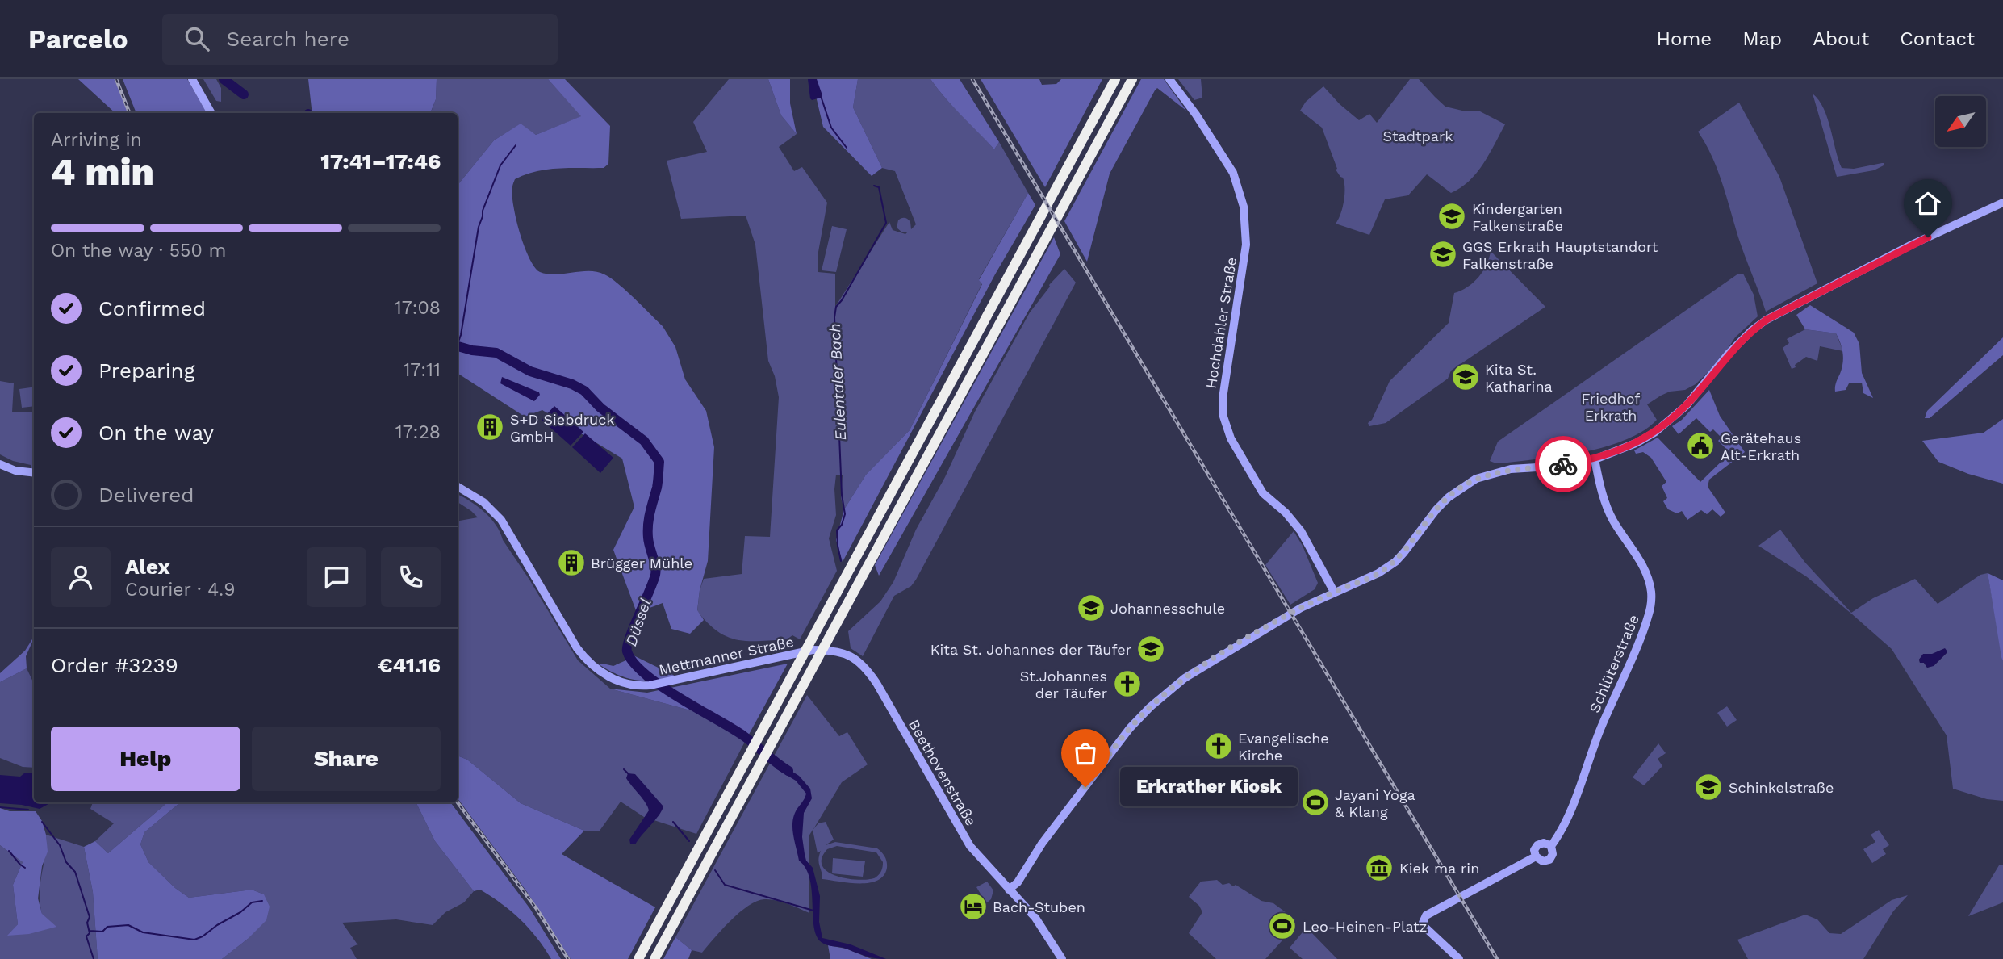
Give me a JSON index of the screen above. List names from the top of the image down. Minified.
{"streets":{"main road":["Hochdahler Straße","Mettmanner Straße","Schlüterstraße","Beethovenstraße"]},"crossings":[["Mettmanner Straße","Beethovenstraße"]],"water":["Eulentaler Bach","Düssel"],"parks":["Stadtpark","Friedhof Erkrath"],"places":{"school or university":["Kindergarten Falkenstraße","GGS Erkrath Hauptstandort Falkenstraße","Kita St. Katharina","Johannesschule","Kita St. Johannes der Täufer","Schinkelstraße"],"building":["S+D Siebdruck GmbH","Brügger Mühle"],"public building":["Gerätehaus Alt-Erkrath"],"church":["St.Johannes der Täufer","Evangelische Kirche"],"other":["Erkrather Kiosk"],"sports":["Jayani Yoga & Klang","Leo-Heinen-Platz"],"museum":["Kiek ma rin"],"hotel":["Bach-Stuben"]},"north":"bottom left","page":{"header":"Parcelo","search":"Search here","nav":["Home","Map","About","Contact"],"heading":["4 min","Arriving in","17:41–17:46"],"panel":["Alex","Courier · 4.9","Order #3239","€41.16"],"bar":"On the way · 550 m","list":[["Confirmed","17:08"],["Preparing","17:11"],["On the way","17:28"],"Delivered"],"buttons":["Help","Share"],"bubble":"Erkrather Kiosk"}}
